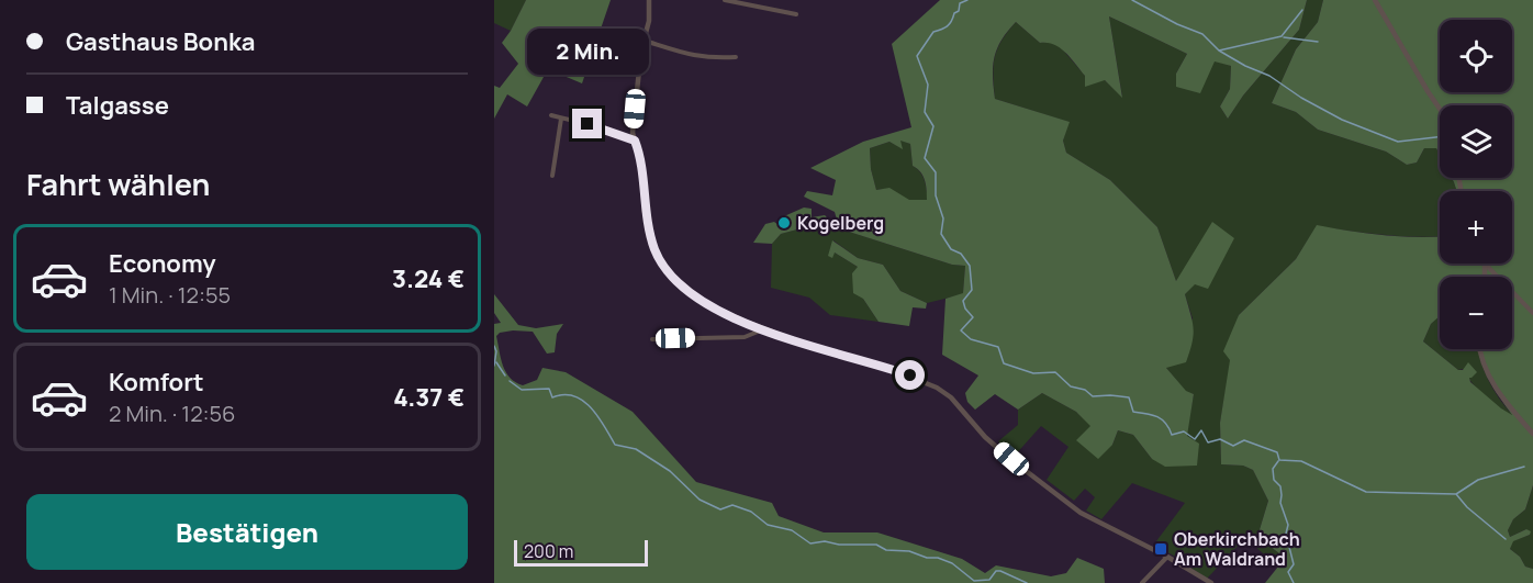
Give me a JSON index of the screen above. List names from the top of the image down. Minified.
{"places":{"other":["Kogelberg"],"transit":["Oberkirchbach Am Waldrand"]},"scale_bar":"200 m","page":{"banner":["Gasthaus Bonka","Talgasse"],"map_buttons":["+","−"],"bubble":"2 Min.","heading":"Fahrt wählen","list":[{"name":"Economy","note":"1 Min. · 12:55","value":"3.24 €"},{"name":"Komfort","note":"2 Min. · 12:56","value":"4.37 €"}],"buttons":"Bestätigen","scale":"200 m"}}
